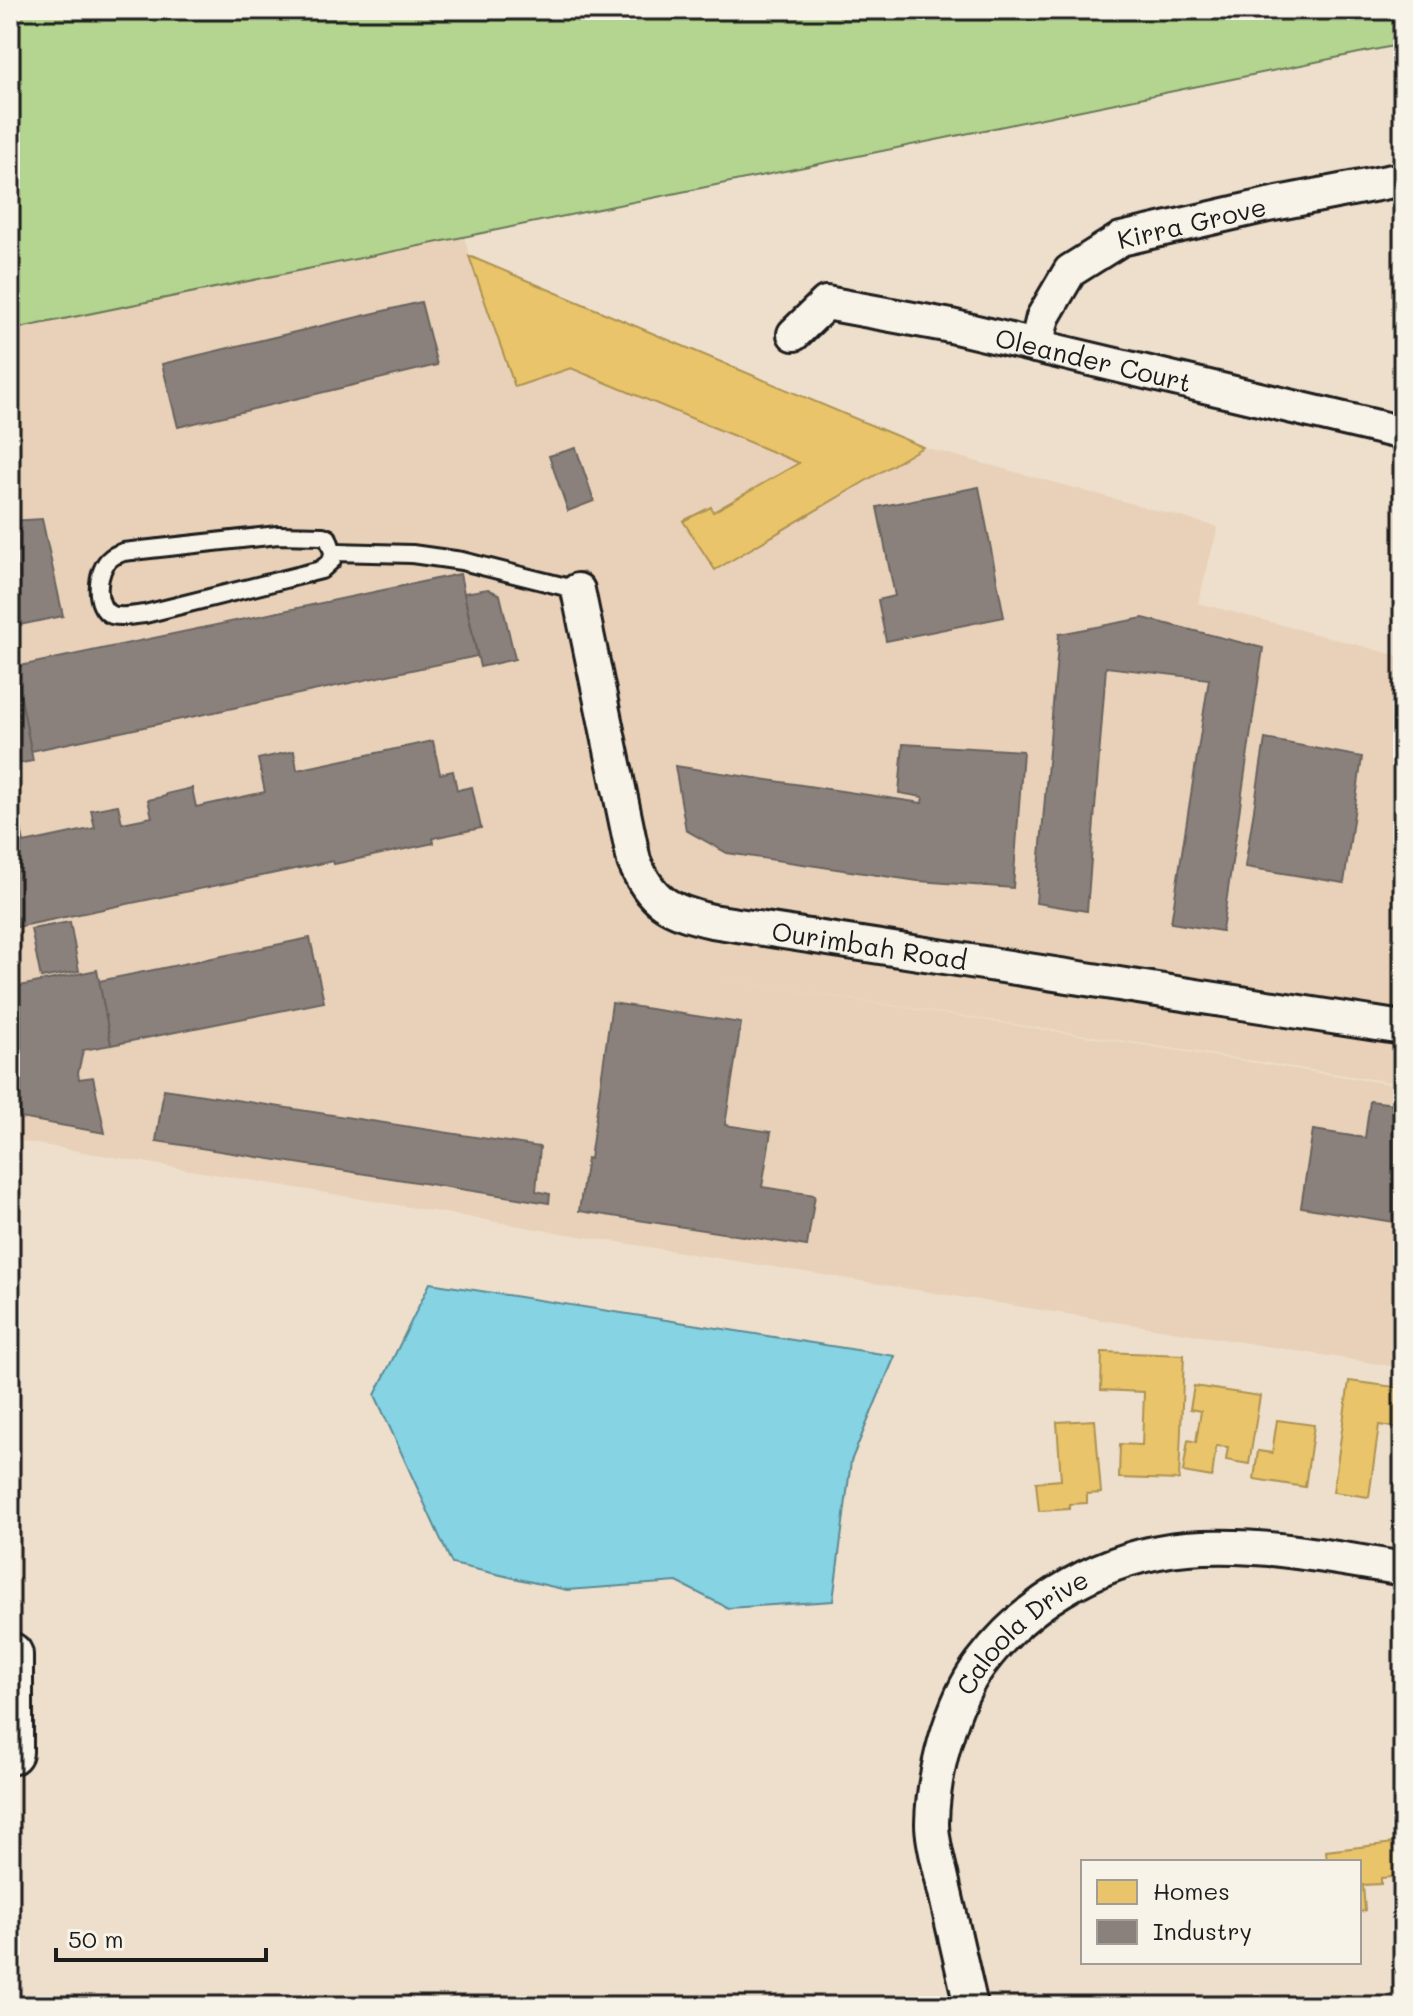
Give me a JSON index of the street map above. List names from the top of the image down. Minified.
{"streets":{"street":["Kirra Grove","Oleander Court","Ourimbah Road","Caloola Drive"]},"crossings":[["Kirra Grove","Oleander Court"]],"legend":["Homes","Industry"],"scale_bar":"50 m"}
